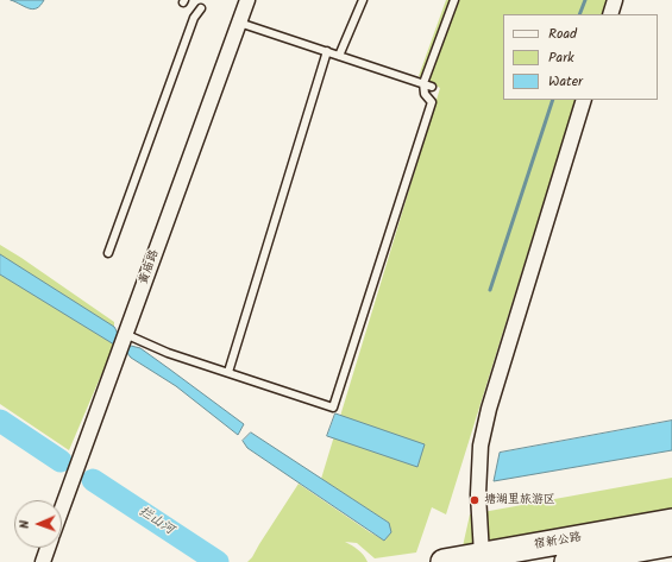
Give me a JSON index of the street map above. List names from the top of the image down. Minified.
{"streets":{"highway":["宿新公路"],"street":["黄庙路"]},"water":["拦山河"],"places":["塘湖里旅游区"],"legend":["Road","Park","Water"],"north":"left"}
